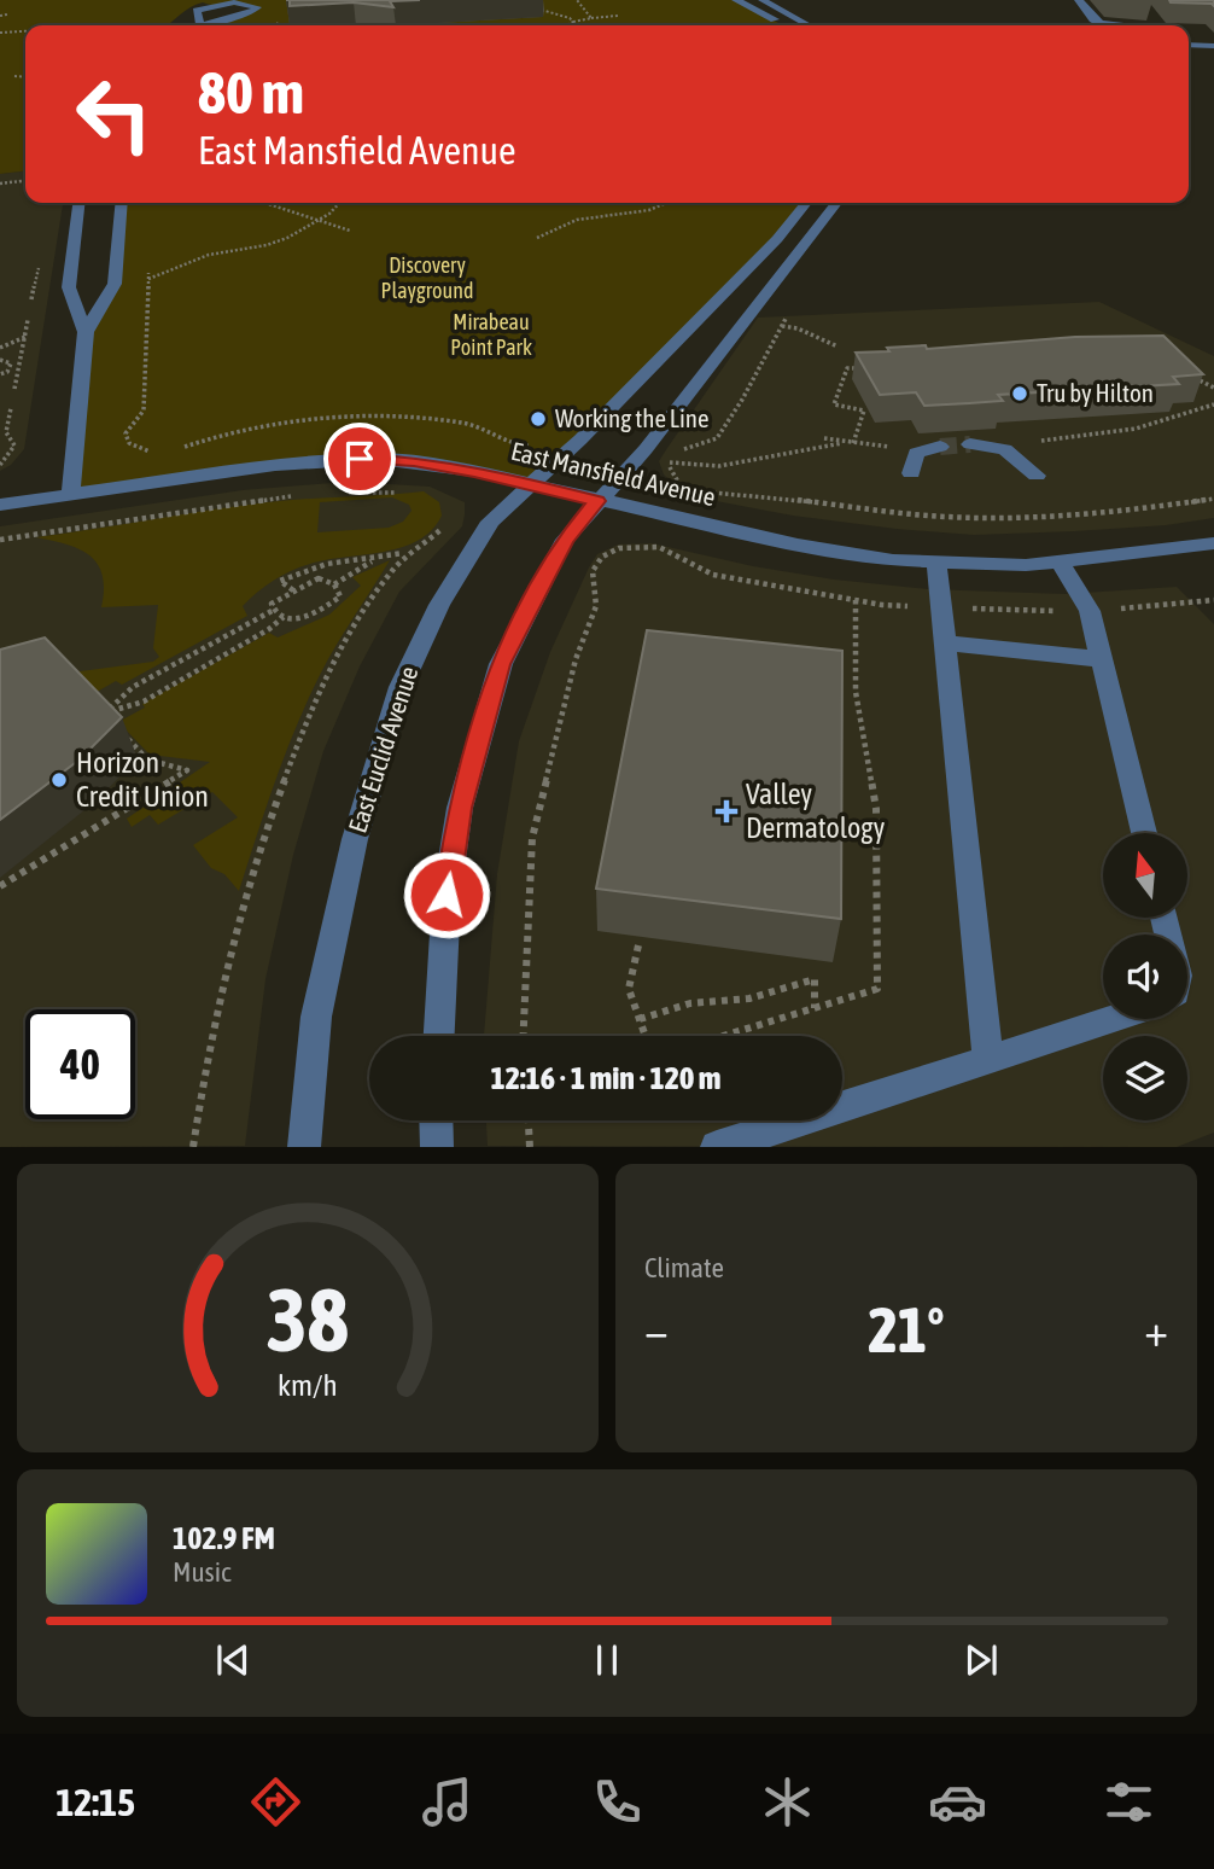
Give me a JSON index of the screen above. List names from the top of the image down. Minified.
{"streets":{"street":["East Mansfield Avenue","East Euclid Avenue"]},"crossings":[["East Mansfield Avenue","East Euclid Avenue"]],"parks":["Discovery Playground","Mirabeau Point Park"],"places":{"other":["Tru by Hilton","Working the Line","Horizon Credit Union"],"health":["Valley Dermatology"]},"north":"top","page":{"turn":["80 m","East Mansfield Avenue"],"limit":"40","trip":"12:16 · 1 min · 120 m","tile":"Climate","heat":["−","21°","+"],"song":["102.9 FM","Music"],"tabs":"12:15","gauge":["38","km/h"]}}
